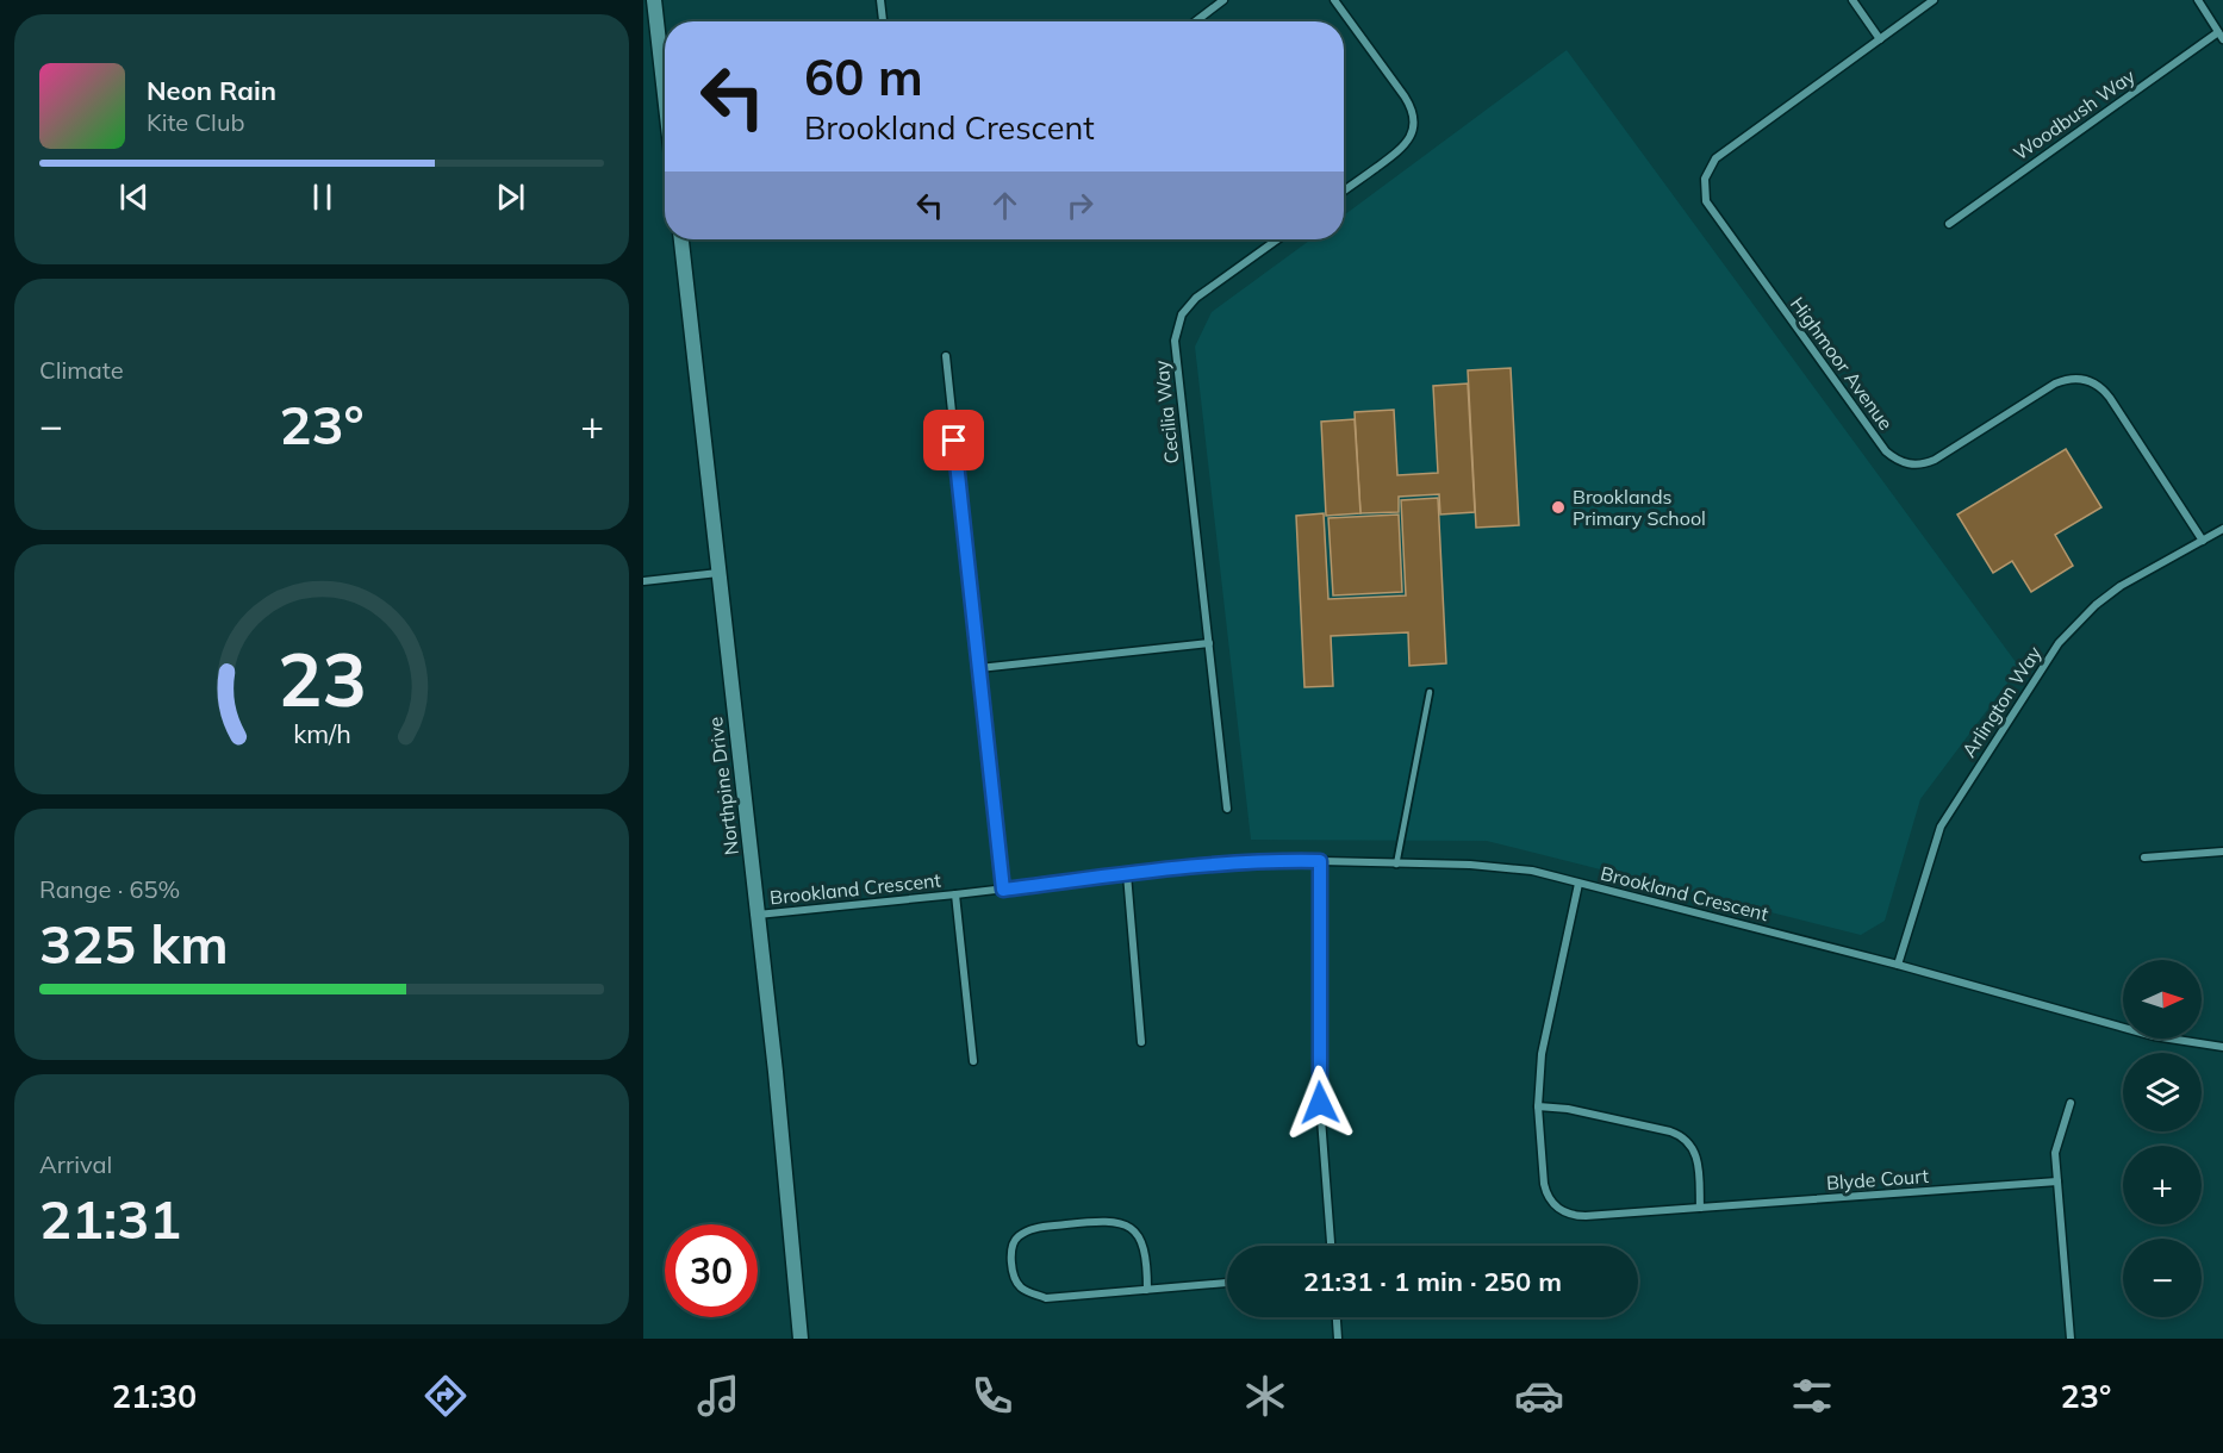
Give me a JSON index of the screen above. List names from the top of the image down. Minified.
{"streets":{"street":["Woodbush Way","Highmoor Avenue","Cecilia Way","Arlington Way","Northpine Drive","Brookland Crescent","Blyde Court"]},"crossings":[["Highmoor Avenue","Arlington Way"],["Arlington Way","Brookland Crescent"],["Northpine Drive","Brookland Crescent"],["Brookland Crescent","Blyde Court"]],"places":["Brooklands Primary School"],"north":"right","page":{"turn":["60 m","Brookland Crescent"],"song":["Neon Rain","Kite Club"],"tile":["Climate",["Range · 65%","325 km"],["Arrival","21:31"]],"heat":["−","23°","+"],"map_buttons":["+","−"],"limit":"30","trip":"21:31 · 1 min · 250 m","tabs":["21:30","23°"],"gauge":["23","km/h"]}}
